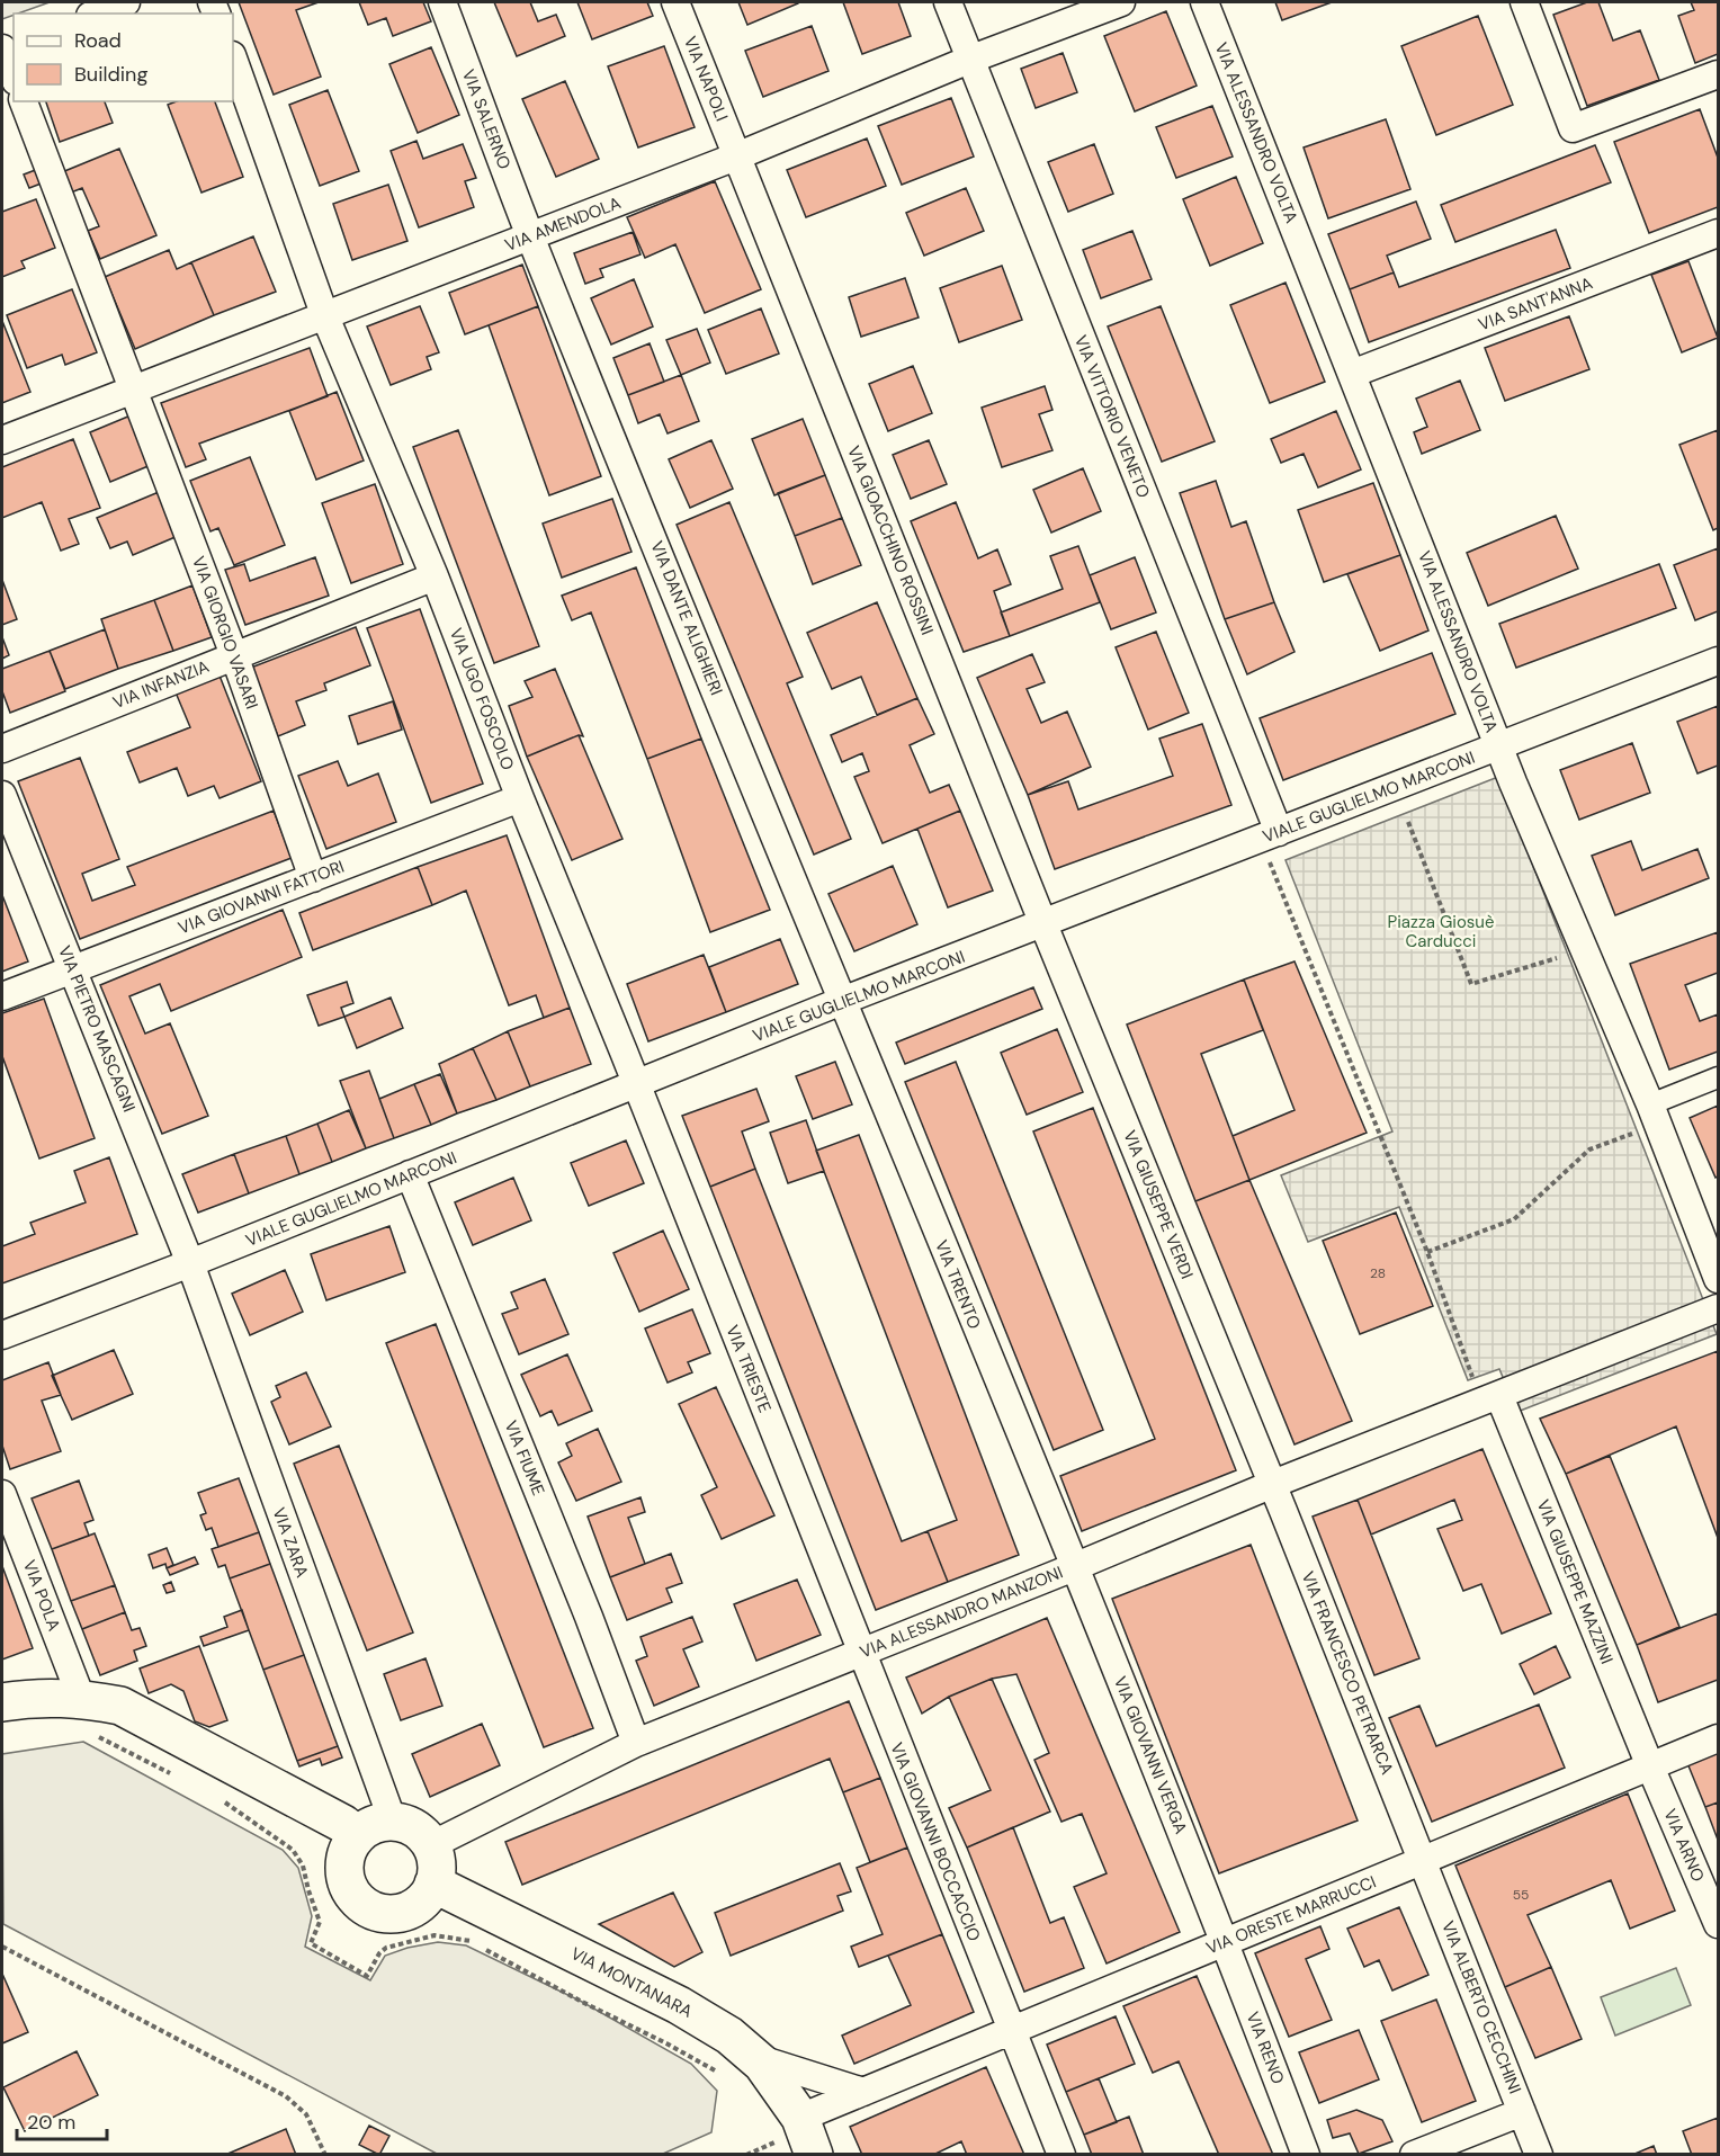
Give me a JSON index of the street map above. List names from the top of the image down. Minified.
{"streets":{"main road":["VIA MONTANARA"],"street":["VIA NAPOLI","VIA SALERNO","VIA ALESSANDRO VOLTA","VIA AMENDOLA","VIA SANT'ANNA","VIA VITTORIO VENETO","VIA GIOACCHINO ROSSINI","VIA DANTE ALIGHIERI","VIA GIORGIO VASARI","VIA INFANZIA","VIA UGO FOSCOLO","VIALE GUGLIELMO MARCONI","VIA GIOVANNI FATTORI","VIA PIETRO MASCAGNI","VIA GIUSEPPE VERDI","VIA TRENTO","VIA TRIESTE","VIA FIUME","VIA ZARA","VIA GIUSEPPE MAZZINI","VIA POLA","VIA ALESSANDRO MANZONI","VIA FRANCESCO PETRARCA","VIA GIOVANNI VERGA","VIA GIOVANNI BOCCACCIO","VIA ARNO","VIA ORESTE MARRUCCI","VIA ALBERTO CECCHINI","VIA RENO"]},"crossings":[["VIA NAPOLI","VIA AMENDOLA"],["VIA NAPOLI","VIA GIOACCHINO ROSSINI"],["VIA SALERNO","VIA AMENDOLA"],["VIA SALERNO","VIA DANTE ALIGHIERI"],["VIA ALESSANDRO VOLTA","VIA SANT'ANNA"],["VIA ALESSANDRO VOLTA","VIALE GUGLIELMO MARCONI"],["VIA AMENDOLA","VIA VITTORIO VENETO"],["VIA AMENDOLA","VIA GIOACCHINO ROSSINI"],["VIA AMENDOLA","VIA DANTE ALIGHIERI"],["VIA AMENDOLA","VIA GIORGIO VASARI"],["VIA AMENDOLA","VIA UGO FOSCOLO"],["VIA VITTORIO VENETO","VIALE GUGLIELMO MARCONI"],["VIA GIOACCHINO ROSSINI","VIALE GUGLIELMO MARCONI"],["VIA GIOACCHINO ROSSINI","VIA GIUSEPPE VERDI"],["VIA DANTE ALIGHIERI","VIALE GUGLIELMO MARCONI"],["VIA DANTE ALIGHIERI","VIA TRENTO"],["VIA GIORGIO VASARI","VIA INFANZIA"],["VIA GIORGIO VASARI","VIA GIOVANNI FATTORI"],["VIA INFANZIA","VIA UGO FOSCOLO"],["VIA UGO FOSCOLO","VIALE GUGLIELMO MARCONI"],["VIA UGO FOSCOLO","VIA GIOVANNI FATTORI"],["VIA UGO FOSCOLO","VIA TRIESTE"],["VIALE GUGLIELMO MARCONI","VIA PIETRO MASCAGNI"],["VIALE GUGLIELMO MARCONI","VIA GIUSEPPE VERDI"],["VIALE GUGLIELMO MARCONI","VIA TRENTO"],["VIALE GUGLIELMO MARCONI","VIA TRIESTE"],["VIALE GUGLIELMO MARCONI","VIA FIUME"],["VIALE GUGLIELMO MARCONI","VIA ZARA"],["VIA GIOVANNI FATTORI","VIA PIETRO MASCAGNI"],["VIA PIETRO MASCAGNI","VIA ZARA"],["VIA GIUSEPPE VERDI","VIA ALESSANDRO MANZONI"],["VIA GIUSEPPE VERDI","VIA FRANCESCO PETRARCA"],["VIA TRENTO","VIA ALESSANDRO MANZONI"],["VIA TRENTO","VIA GIOVANNI VERGA"],["VIA TRIESTE","VIA ALESSANDRO MANZONI"],["VIA TRIESTE","VIA GIOVANNI BOCCACCIO"],["VIA FIUME","VIA ALESSANDRO MANZONI"],["VIA ZARA","VIA ALESSANDRO MANZONI"],["VIA ZARA","VIA MONTANARA"],["VIA GIUSEPPE MAZZINI","VIA ALESSANDRO MANZONI"],["VIA GIUSEPPE MAZZINI","VIA ARNO"],["VIA GIUSEPPE MAZZINI","VIA ORESTE MARRUCCI"],["VIA ALESSANDRO MANZONI","VIA FRANCESCO PETRARCA"],["VIA ALESSANDRO MANZONI","VIA GIOVANNI VERGA"],["VIA ALESSANDRO MANZONI","VIA GIOVANNI BOCCACCIO"],["VIA ALESSANDRO MANZONI","VIA MONTANARA"],["VIA FRANCESCO PETRARCA","VIA ORESTE MARRUCCI"],["VIA FRANCESCO PETRARCA","VIA ALBERTO CECCHINI"],["VIA GIOVANNI VERGA","VIA ORESTE MARRUCCI"],["VIA GIOVANNI VERGA","VIA RENO"],["VIA GIOVANNI BOCCACCIO","VIA ORESTE MARRUCCI"],["VIA ARNO","VIA ORESTE MARRUCCI"],["VIA ORESTE MARRUCCI","VIA MONTANARA"],["VIA ORESTE MARRUCCI","VIA ALBERTO CECCHINI"],["VIA ORESTE MARRUCCI","VIA RENO"]],"parks":["Piazza Giosuè Carducci"],"house_numbers":["28","55"],"legend":["Road","Building"],"scale_bar":"20 m"}
